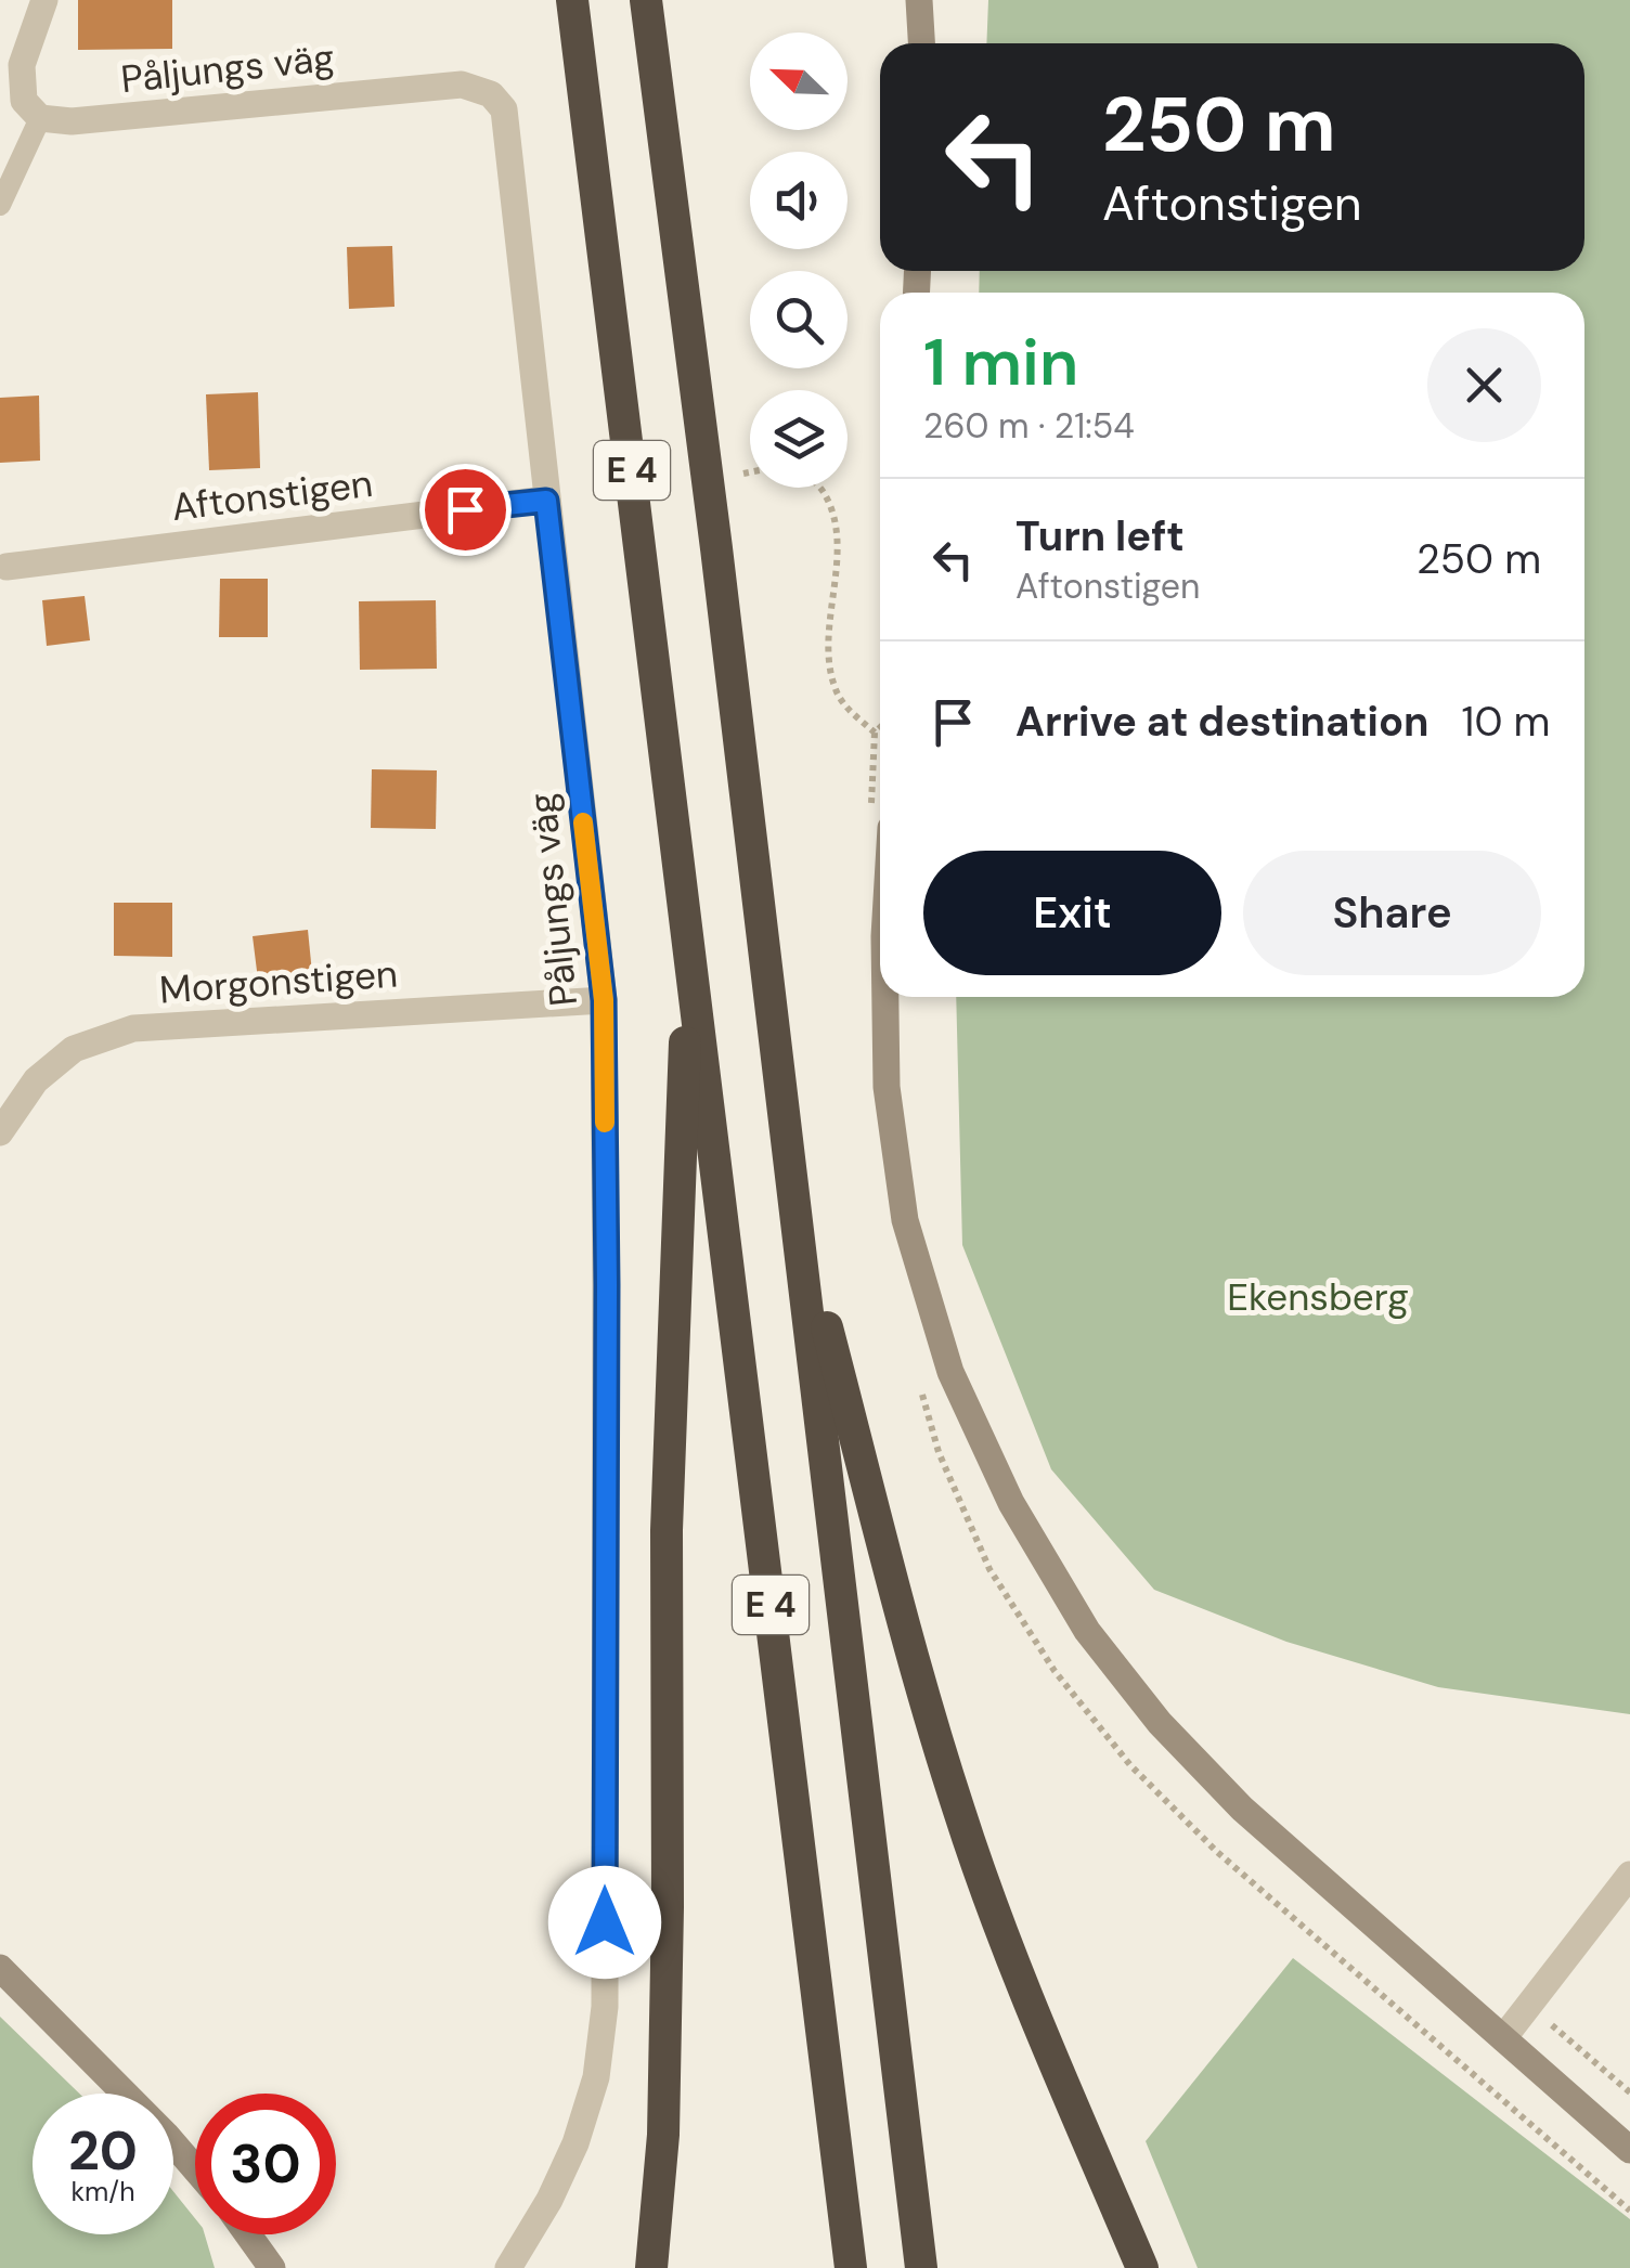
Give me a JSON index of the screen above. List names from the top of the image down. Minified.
{"streets":{"highway":["E 4"],"street":["Påljungs väg","Aftonstigen","Morgonstigen"]},"crossings":[["Påljungs väg","Aftonstigen"],["Påljungs väg","Morgonstigen"]],"parks":["Ekensberg"],"north":"top left","page":{"turn":["250 m","Aftonstigen"],"heading":["1 min","260 m · 21:54"],"list":[{"name":"Turn left","note":"Aftonstigen","value":"250 m"},{"name":"Arrive at destination","value":"10 m"}],"buttons":["Exit","Share"],"speed":"20 km/h","limit":"30"}}
